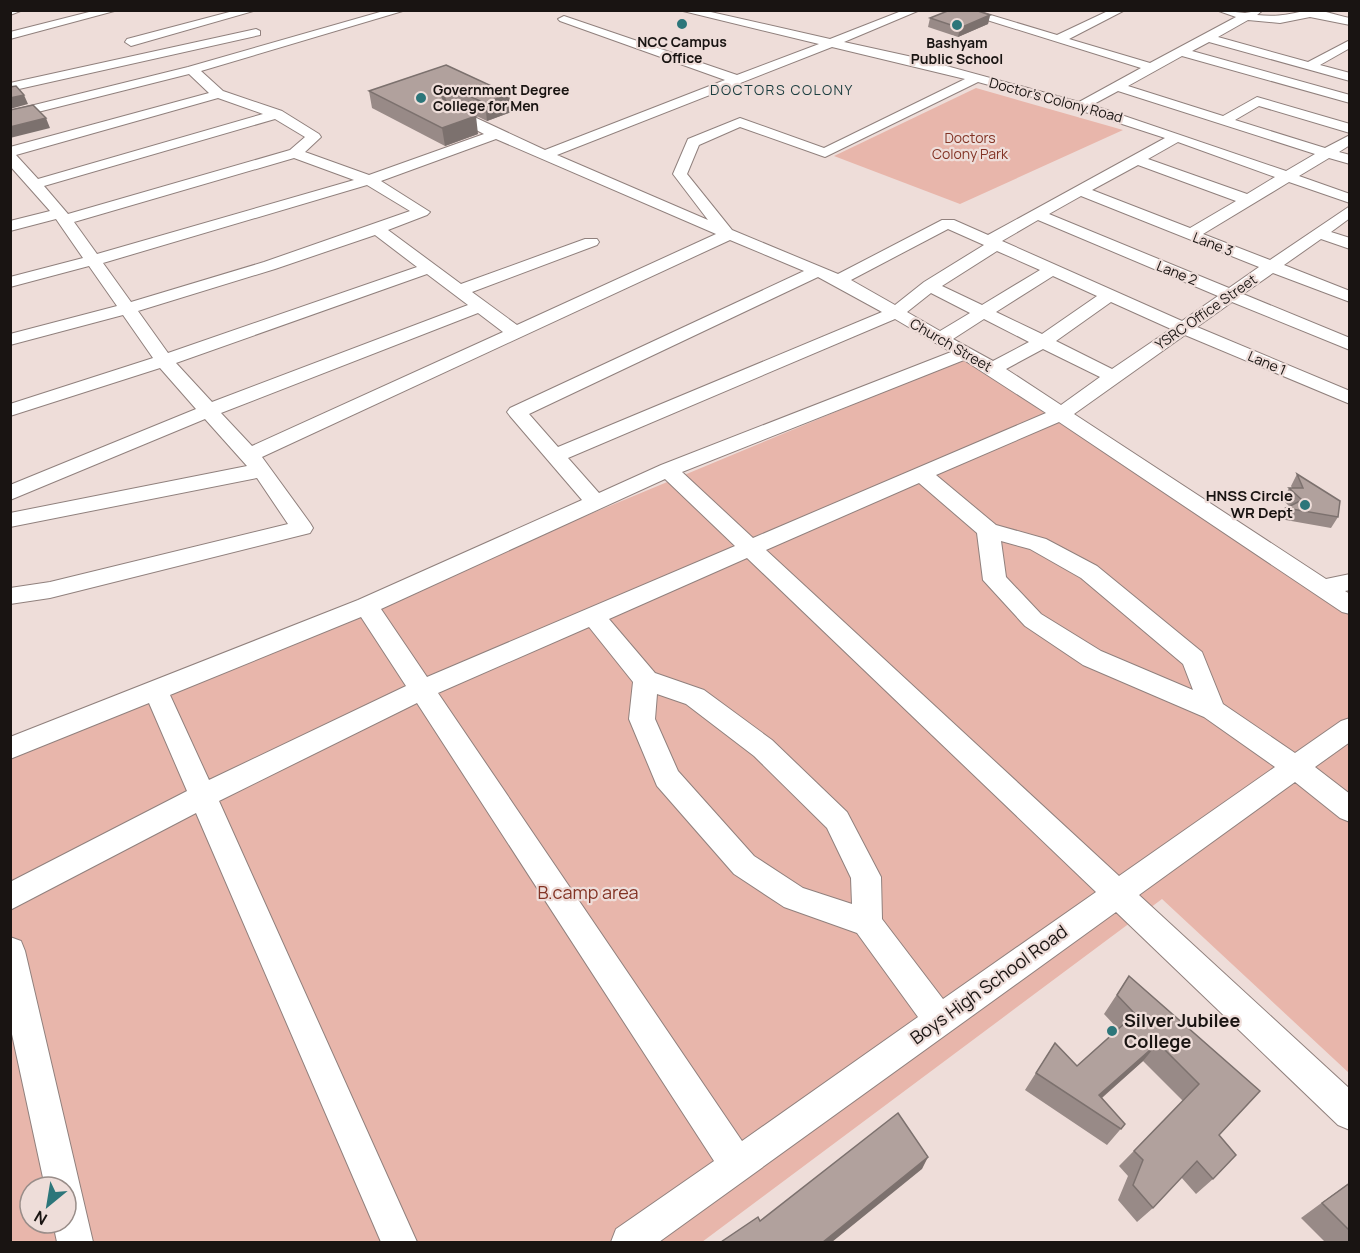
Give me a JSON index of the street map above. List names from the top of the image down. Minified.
{"streets":{"street":["Doctor's Colony Road","Lane 3","Lane 2","YSRC Office Street","Church Street","Lane 1","Boys High School Road"]},"crossings":[["Lane 3","YSRC Office Street"],["Lane 2","YSRC Office Street"],["YSRC Office Street","Church Street"],["YSRC Office Street","Lane 1"],["Church Street","Lane 1"]],"districts":["DOCTORS COLONY"],"parks":["Doctors Colony Park","B.camp area"],"places":["NCC Campus Office","Bashyam Public School","Government Degree College for Men","HNSS Circle WR Dept","Silver Jubilee College"],"north":"bottom left"}
